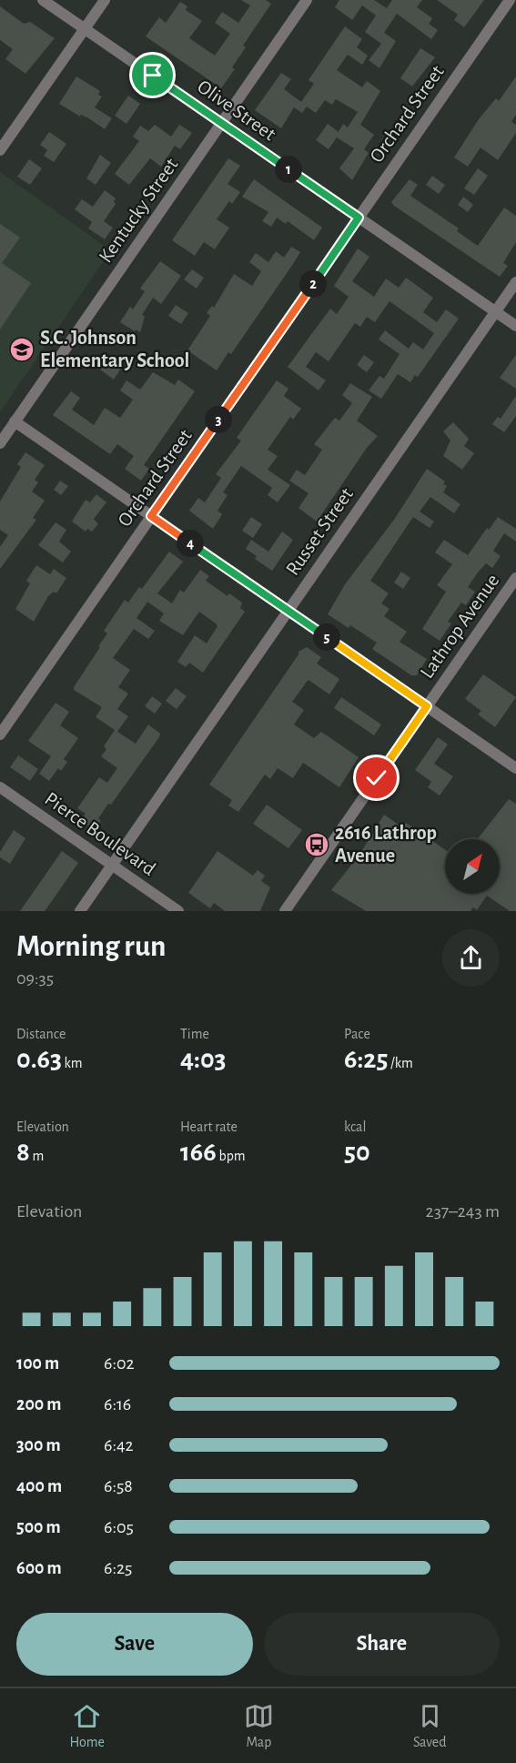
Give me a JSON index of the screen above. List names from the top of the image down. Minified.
{"streets":{"street":["Olive Street","Orchard Street","Kentucky Street","Russet Street","Lathrop Avenue","Pierce Boulevard"]},"crossings":[["Olive Street","Orchard Street"],["Olive Street","Kentucky Street"],["Olive Street","Russet Street"],["Russet Street","Pierce Boulevard"]],"places":{"school or university":["S.C. Johnson Elementary School"],"bus stop":["2616 Lathrop Avenue"]},"north":"top right","page":{"pins":["1","2","3","4","5"],"heading":["Morning run","09:35"],"stats":[["Distance","0.63 km"],["Time","4:03"],["Pace","6:25 /km"],["Elevation","8 m"],["Heart rate","166 bpm"],["kcal","50"]],"chart":["Elevation","237–243 m"],"list":[{"name":"100 m","note":"6:02"},{"name":"200 m","note":"6:16"},{"name":"300 m","note":"6:42"},{"name":"400 m","note":"6:58"},{"name":"500 m","note":"6:05"},{"name":"600 m","note":"6:25"}],"buttons":["Save","Share"],"tabs":["Home","Map","Saved"]}}
